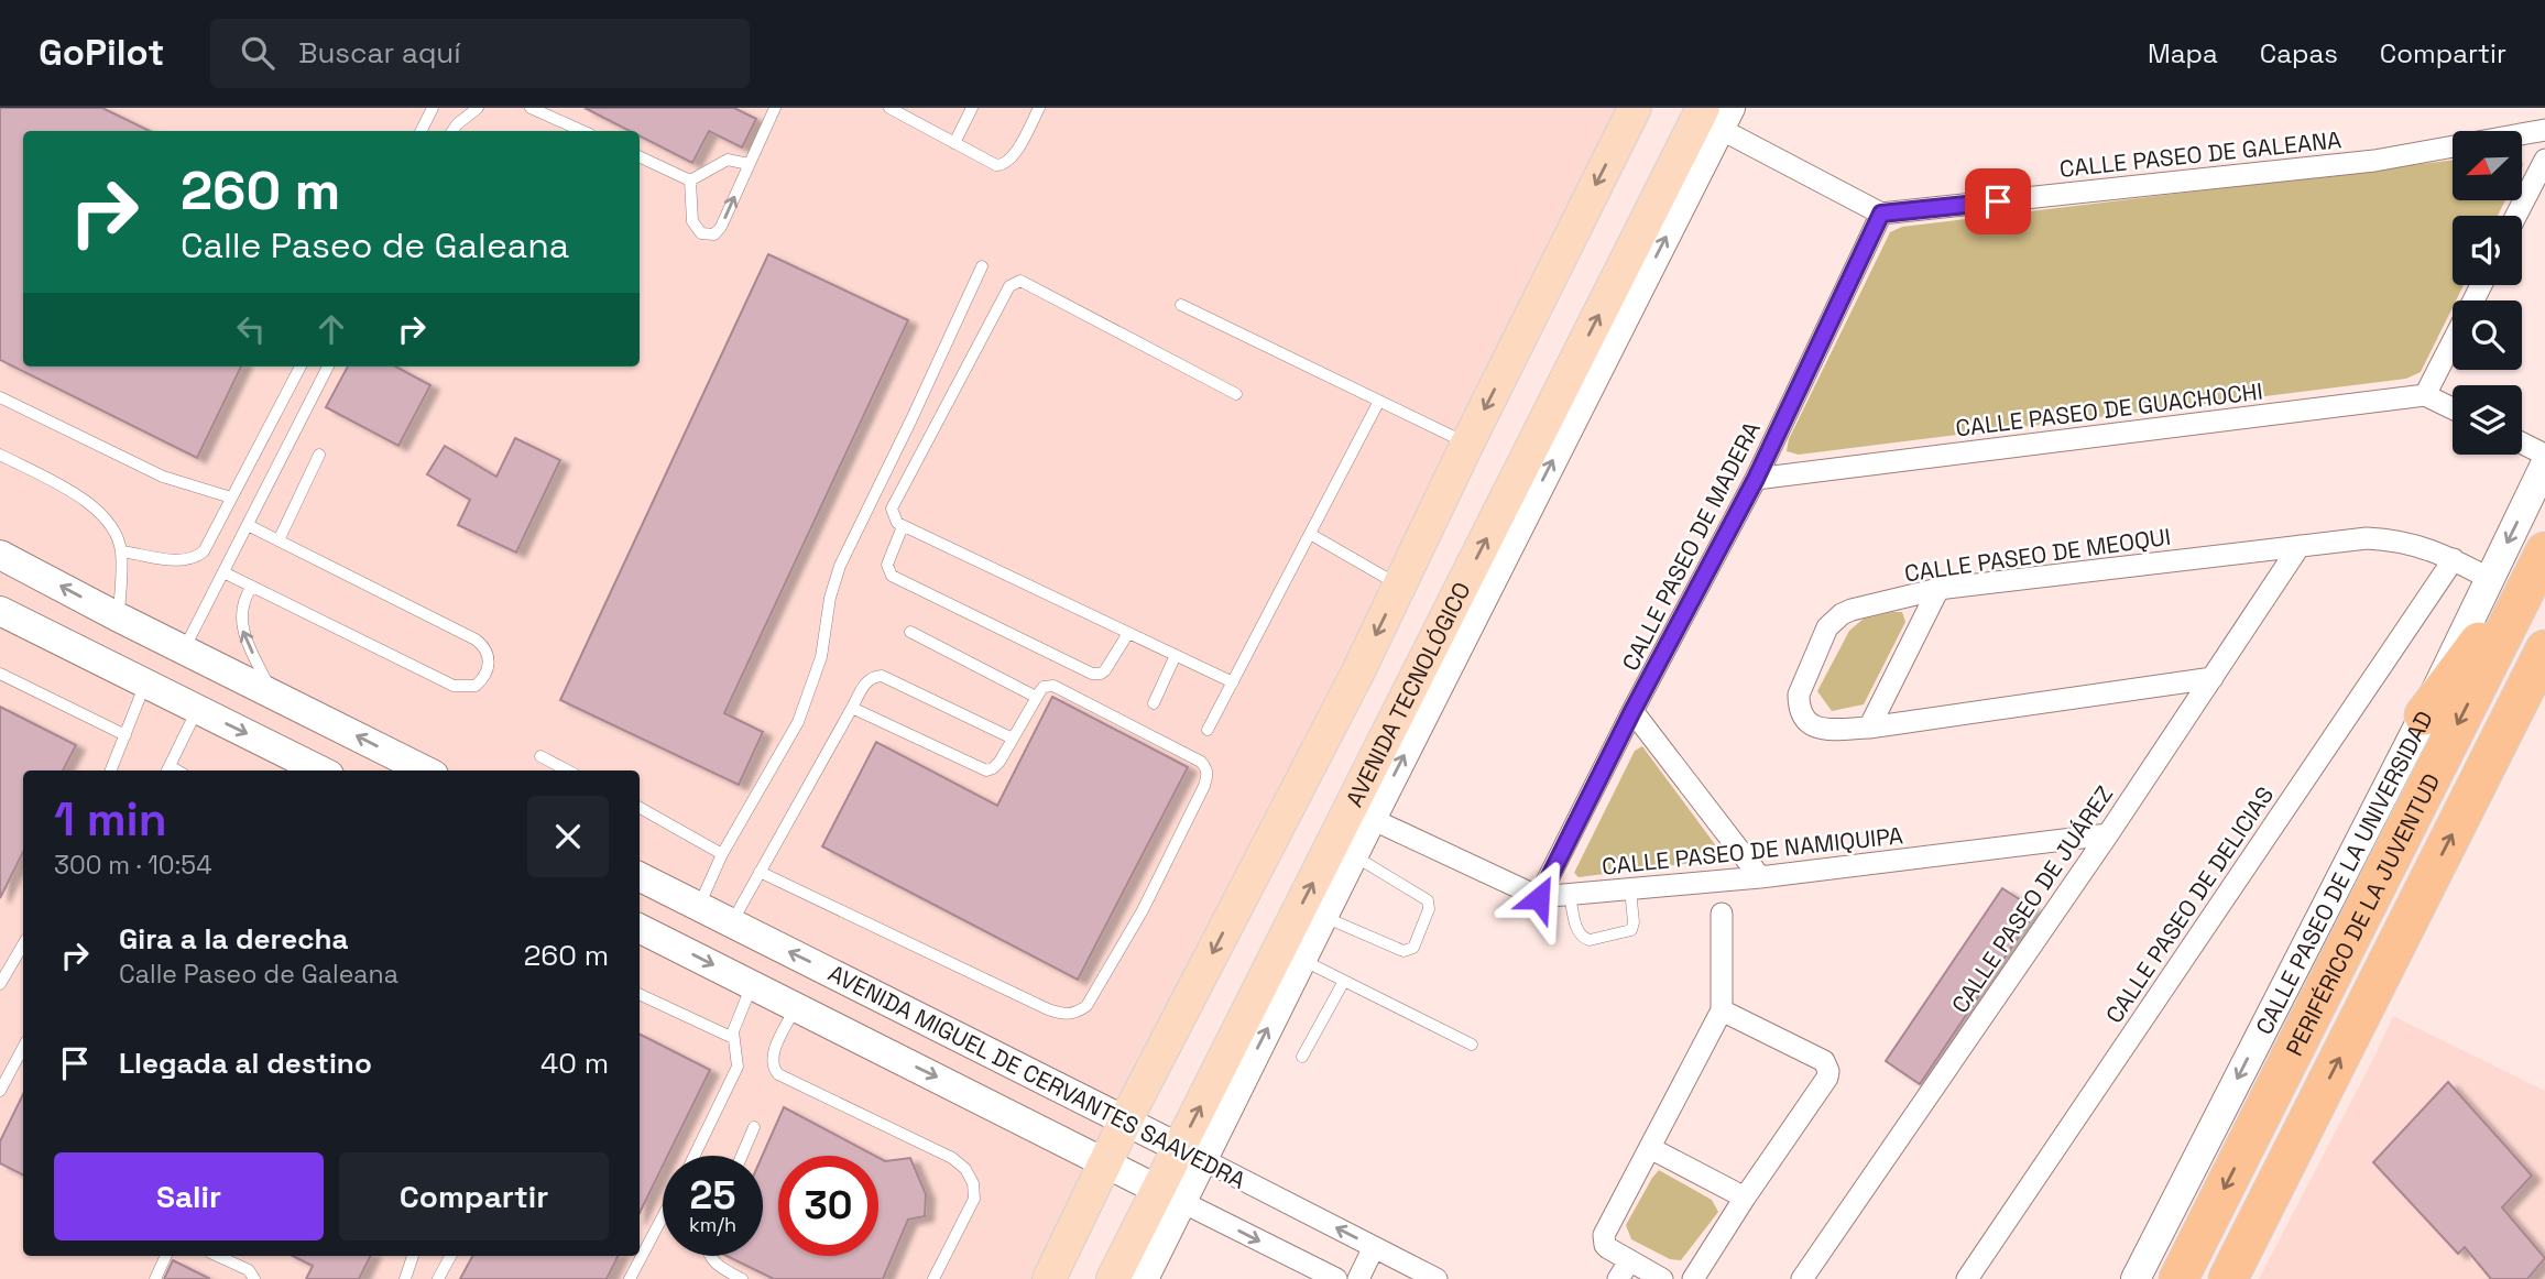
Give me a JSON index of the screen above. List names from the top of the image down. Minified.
{"streets":{"highway":["PERIFÉRICO DE LA JUVENTUD"],"main road":["AVENIDA TECNOLÓGICO"],"street":["CALLE PASEO DE GALEANA","CALLE PASEO DE GUACHOCHI","CALLE PASEO DE MADERA","CALLE PASEO DE MEOQUI","CALLE PASEO DE NAMIQUIPA","CALLE PASEO DE LA UNIVERSIDAD","CALLE PASEO DE JUÁREZ","CALLE PASEO DE DELICIAS","AVENIDA MIGUEL DE CERVANTES SAAVEDRA"]},"crossings":[["CALLE PASEO DE GALEANA","CALLE PASEO DE MADERA"],["CALLE PASEO DE GUACHOCHI","CALLE PASEO DE MADERA"],["CALLE PASEO DE MADERA","CALLE PASEO DE NAMIQUIPA"],["CALLE PASEO DE MEOQUI","CALLE PASEO DE LA UNIVERSIDAD"],["CALLE PASEO DE MEOQUI","CALLE PASEO DE JUÁREZ"],["CALLE PASEO DE MEOQUI","CALLE PASEO DE DELICIAS"],["AVENIDA TECNOLÓGICO","AVENIDA MIGUEL DE CERVANTES SAAVEDRA"],["CALLE PASEO DE NAMIQUIPA","CALLE PASEO DE JUÁREZ"]],"one_way":["CALLE PASEO DE LA UNIVERSIDAD"],"north":"bottom left","page":{"header":"GoPilot","search":"Buscar aquí","nav":["Mapa","Capas","Compartir"],"turn":["260 m","Calle Paseo de Galeana"],"heading":["1 min","300 m · 10:54"],"list":[{"name":"Gira a la derecha","note":"Calle Paseo de Galeana","value":"260 m"},{"name":"Llegada al destino","value":"40 m"}],"buttons":["Salir","Compartir"],"speed":"25 km/h","limit":"30"}}
